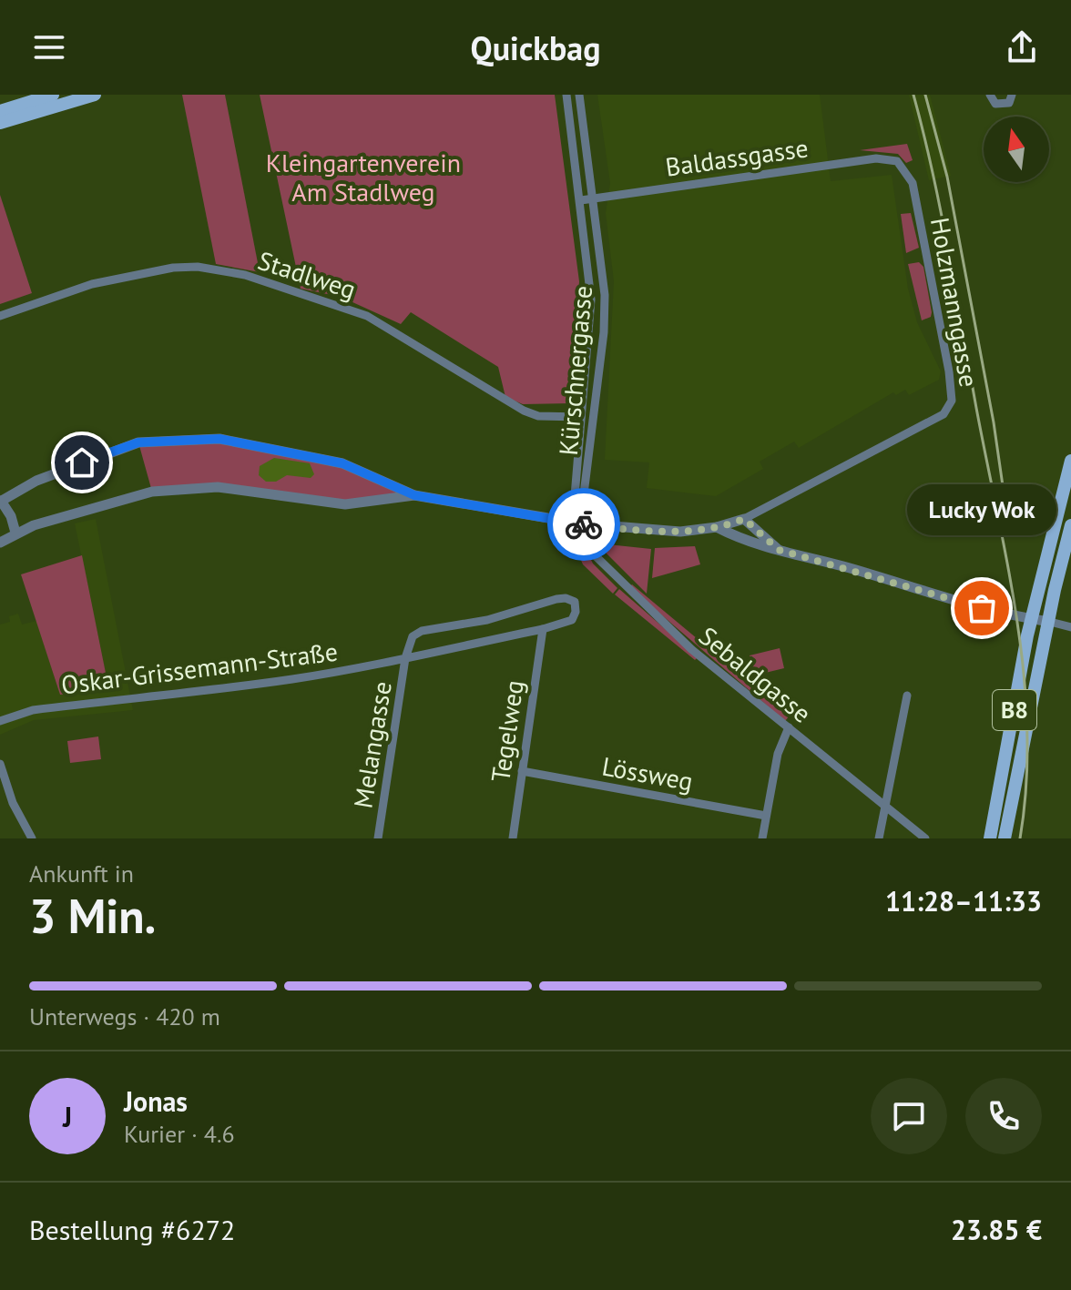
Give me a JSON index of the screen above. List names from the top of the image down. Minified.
{"streets":{"main road":["B8"],"street":["Baldassgasse","Stadlweg","Holzmanngasse","Kürschnergasse","Oskar-Grissemann-Straße","Sebaldgasse","Tegelweg","Melangasse","Lössweg"]},"crossings":[["Baldassgasse","Holzmanngasse"],["Baldassgasse","Kürschnergasse"],["Stadlweg","Kürschnergasse"],["Kürschnergasse","Sebaldgasse"],["Oskar-Grissemann-Straße","Tegelweg"],["Oskar-Grissemann-Straße","Melangasse"],["Tegelweg","Lössweg"]],"parks":["Kleingartenverein Am Stadlweg"],"places":["Lucky Wok"],"north":"top","page":{"header":"Quickbag","bubble":"Lucky Wok","heading":["3 Min.","Ankunft in","11:28–11:33"],"panel":["Jonas","Kurier · 4.6","Bestellung #6272","23.85 €"],"bar":"Unterwegs · 420 m","round":"J"}}
